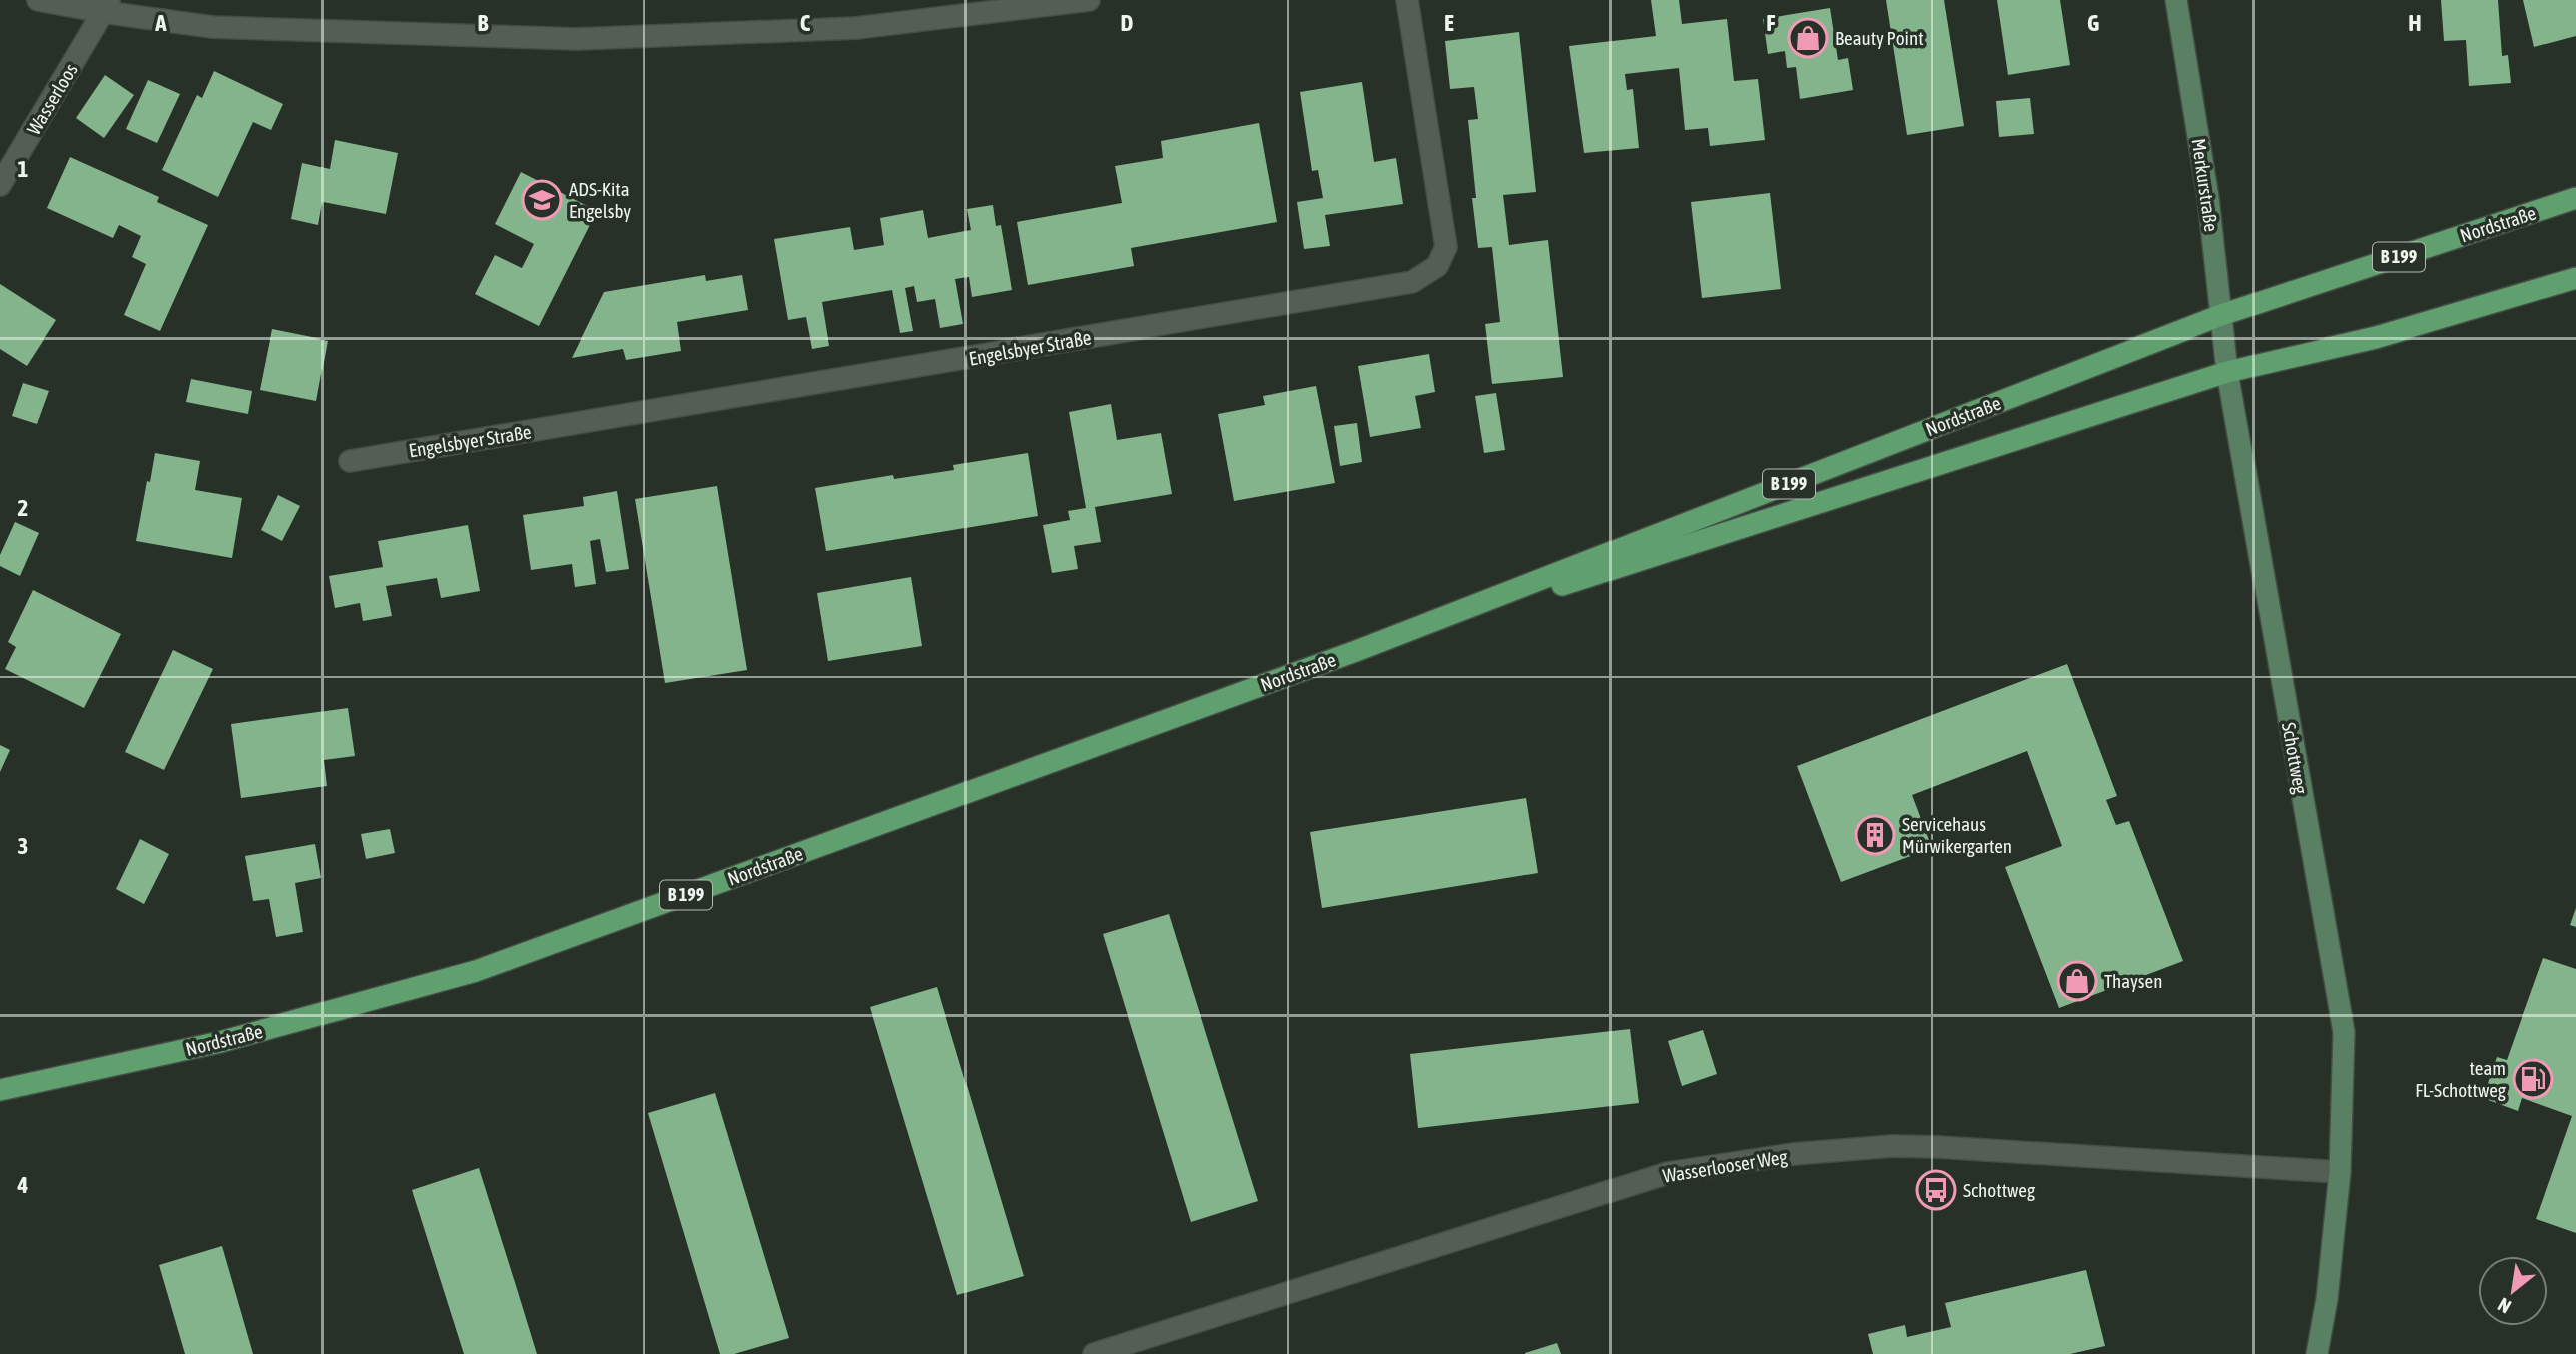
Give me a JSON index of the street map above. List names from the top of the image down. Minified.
{"streets":{"main road":["Nordstraße","B 199"],"street":["Wasserloos","Merkurstraße","Engelsbyer Straße","Schottweg","Wasserlooser Weg"]},"crossings":[["Merkurstraße","Nordstraße"],["Merkurstraße","Schottweg"],["Nordstraße","Schottweg"],["Schottweg","Wasserlooser Weg"]],"places":{"shop":["Beauty Point","Thaysen"],"school or university":["ADS-Kita Engelsby"],"building":["Servicehaus Mürwikergarten"],"fuel station":["team FL-Schottweg"],"bus stop":["Schottweg"]},"north":"bottom left","grid":{"columns":["A","B","C","D","E","F","G","H"],"rows":["1","2","3","4"]}}
